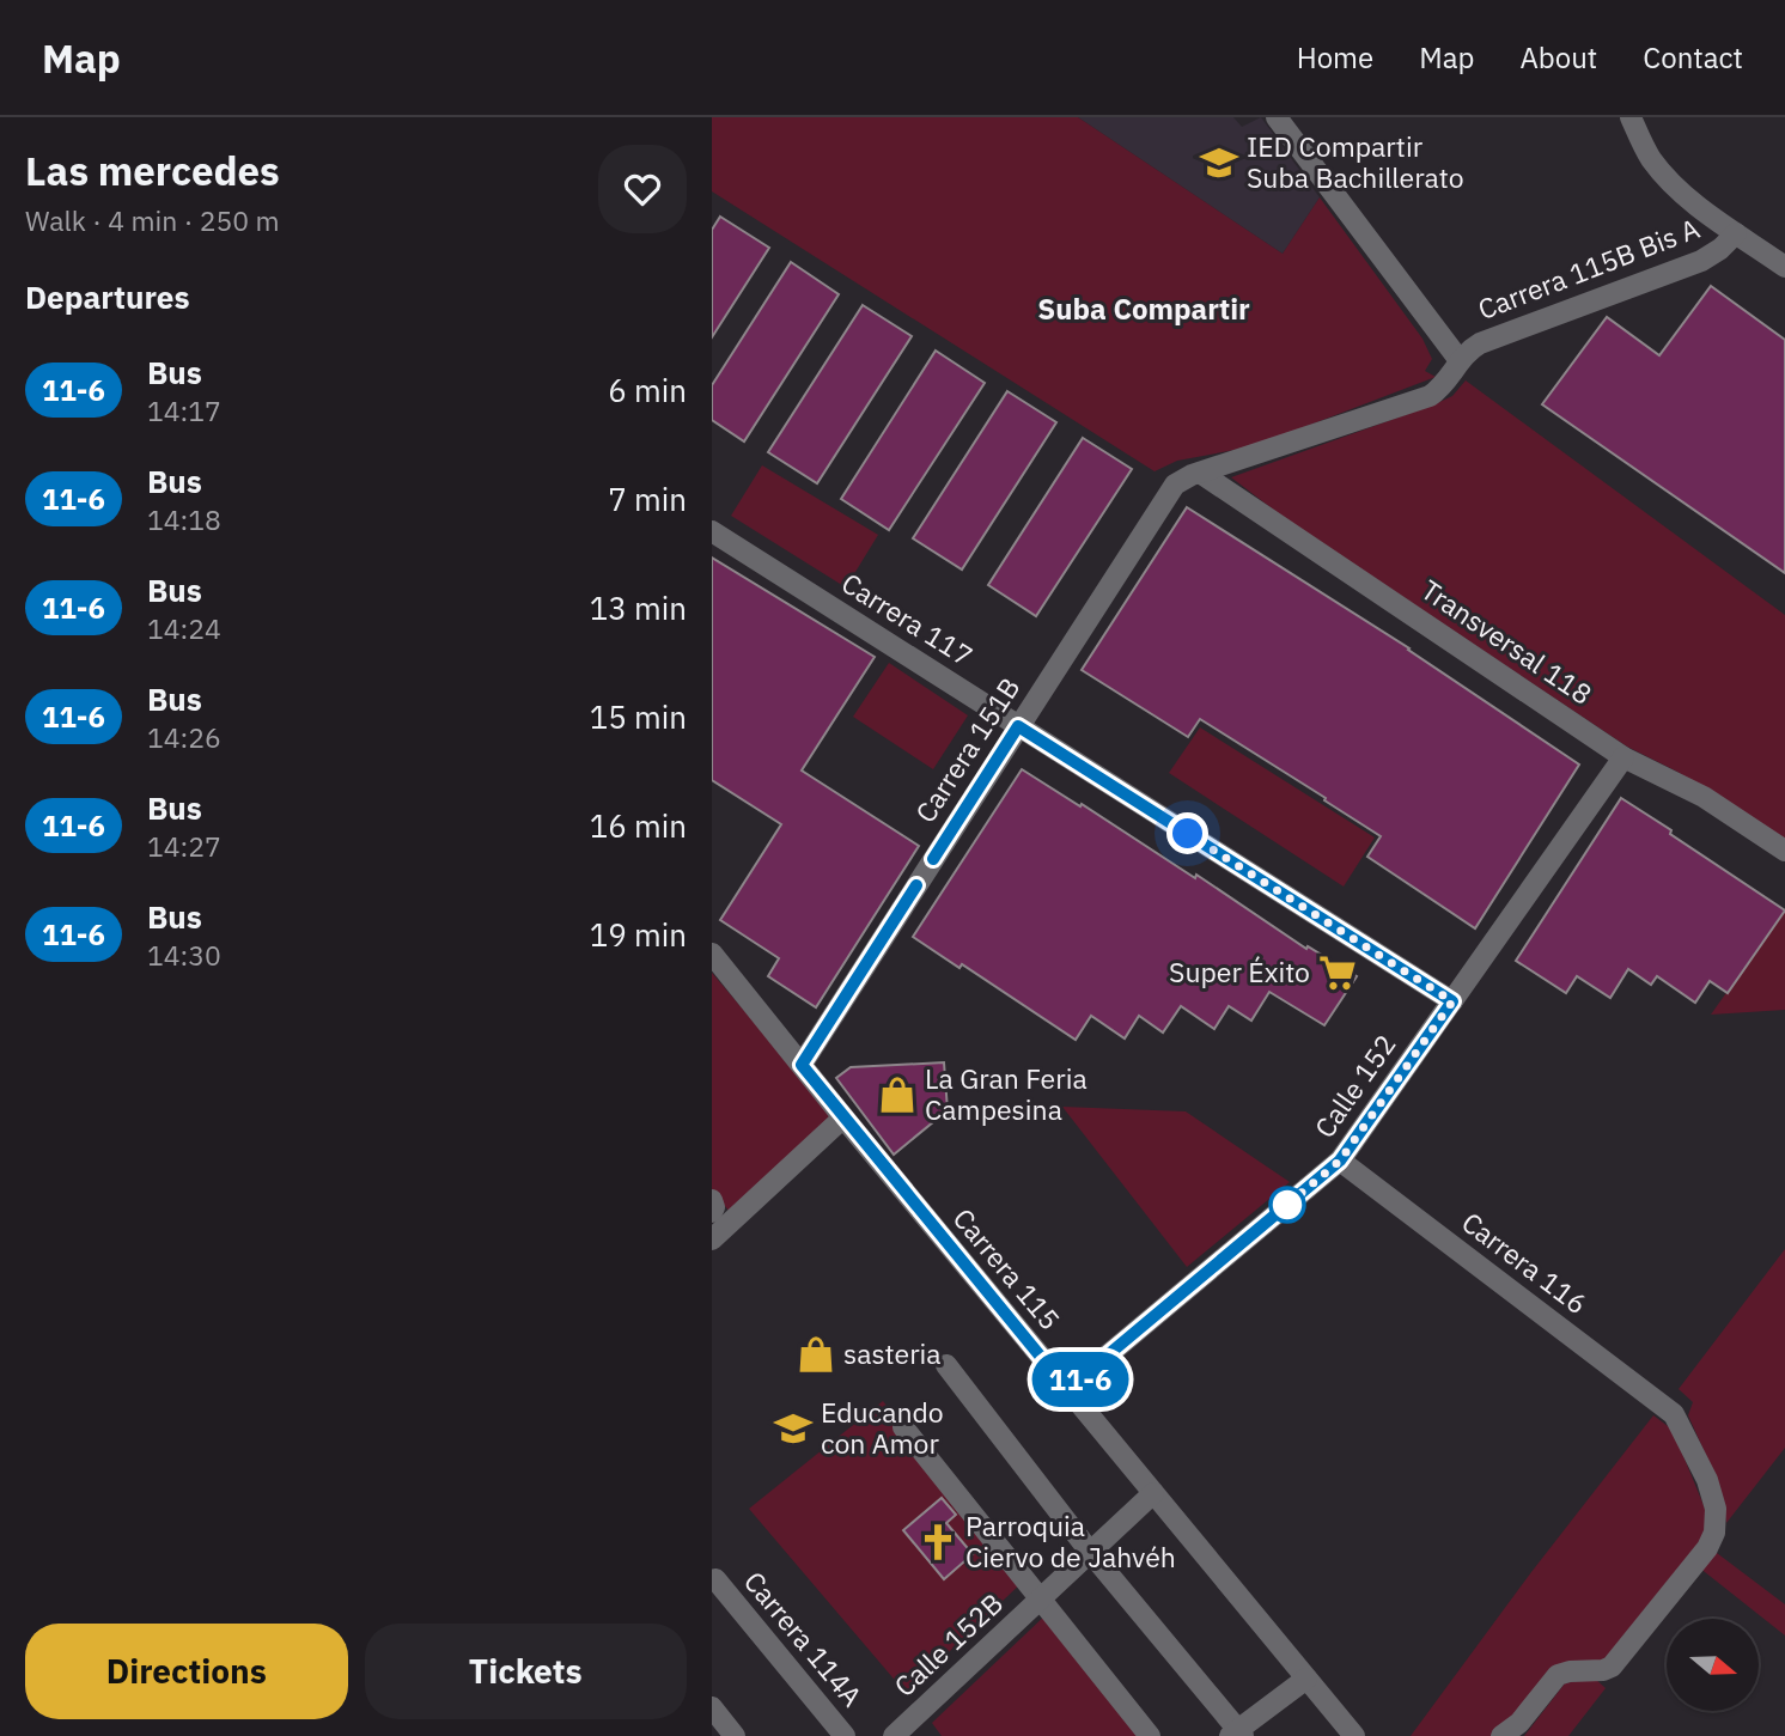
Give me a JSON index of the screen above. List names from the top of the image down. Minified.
{"streets":{"street":["Carrera 115B Bis A","Carrera 117","Transversal 118","Carrera 151B","Calle 152","Carrera 116","Carrera 115","Carrera 114A","Calle 152B"]},"crossings":[["Carrera 115B Bis A","Transversal 118"],["Carrera 115B Bis A","Carrera 151B"],["Carrera 117","Carrera 151B"],["Carrera 117","Calle 152"],["Transversal 118","Carrera 151B"],["Transversal 118","Calle 152"],["Carrera 151B","Carrera 115"],["Calle 152","Carrera 116"],["Calle 152","Carrera 115"],["Carrera 115","Calle 152B"]],"districts":["Suba Compartir"],"places":{"school or university":["IED Compartir Suba Bachillerato","Educando con Amor"],"supermarket":["Super Éxito"],"shop":["La Gran Feria Campesina","sasteria"],"church":["Parroquia Ciervo de Jahvéh"]},"lines":["bus line 11-6"],"north":"right","page":{"header":"Map","nav":["Home","Map","About","Contact"],"heading":[["Las mercedes","Walk · 4 min · 250 m"],"Departures"],"on_map":"11-6","list":[{"mark":"11-6","name":"Bus","note":"14:17","value":"6 min"},{"mark":"11-6","name":"Bus","note":"14:18","value":"7 min"},{"mark":"11-6","name":"Bus","note":"14:24","value":"13 min"},{"mark":"11-6","name":"Bus","note":"14:26","value":"15 min"},{"mark":"11-6","name":"Bus","note":"14:27","value":"16 min"},{"mark":"11-6","name":"Bus","note":"14:30","value":"19 min"}],"buttons":["Directions","Tickets"]}}
